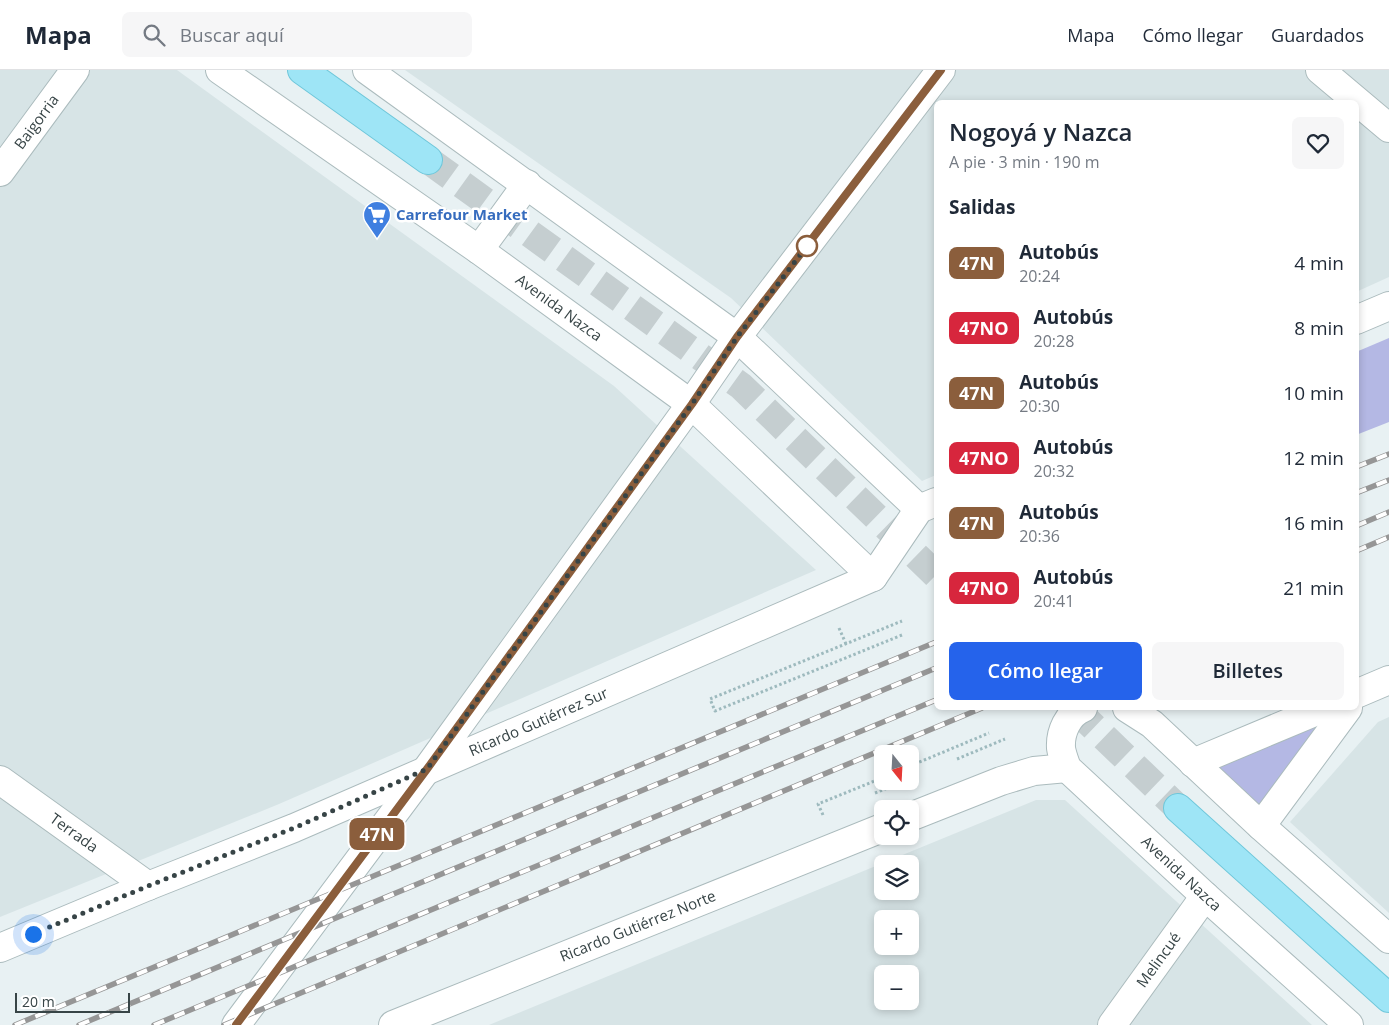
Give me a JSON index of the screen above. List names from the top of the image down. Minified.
{"streets":{"street":["Baigorria","Avenida Nazca","Ricardo Gutiérrez Sur","Terrada","Ricardo Gutiérrez Norte","Melincué"]},"crossings":[["Avenida Nazca","Ricardo Gutiérrez Sur"],["Avenida Nazca","Melincué"],["Ricardo Gutiérrez Sur","Terrada"]],"places":{"supermarket":["Carrefour Market"]},"lines":["bus line 47N"],"scale_bar":"20 m","north":"bottom","page":{"header":"Mapa","search":"Buscar aquí","nav":["Mapa","Cómo llegar","Guardados"],"on_map":"47N","heading":[["Nogoyá y Nazca","A pie · 3 min · 190 m"],"Salidas"],"list":[{"mark":"47N","name":"Autobús","note":"20:24","value":"4 min"},{"mark":"47NO","name":"Autobús","note":"20:28","value":"8 min"},{"mark":"47N","name":"Autobús","note":"20:30","value":"10 min"},{"mark":"47NO","name":"Autobús","note":"20:32","value":"12 min"},{"mark":"47N","name":"Autobús","note":"20:36","value":"16 min"},{"mark":"47NO","name":"Autobús","note":"20:41","value":"21 min"}],"buttons":["Cómo llegar","Billetes"],"map_buttons":["+","−"],"scale":"20 m"}}
